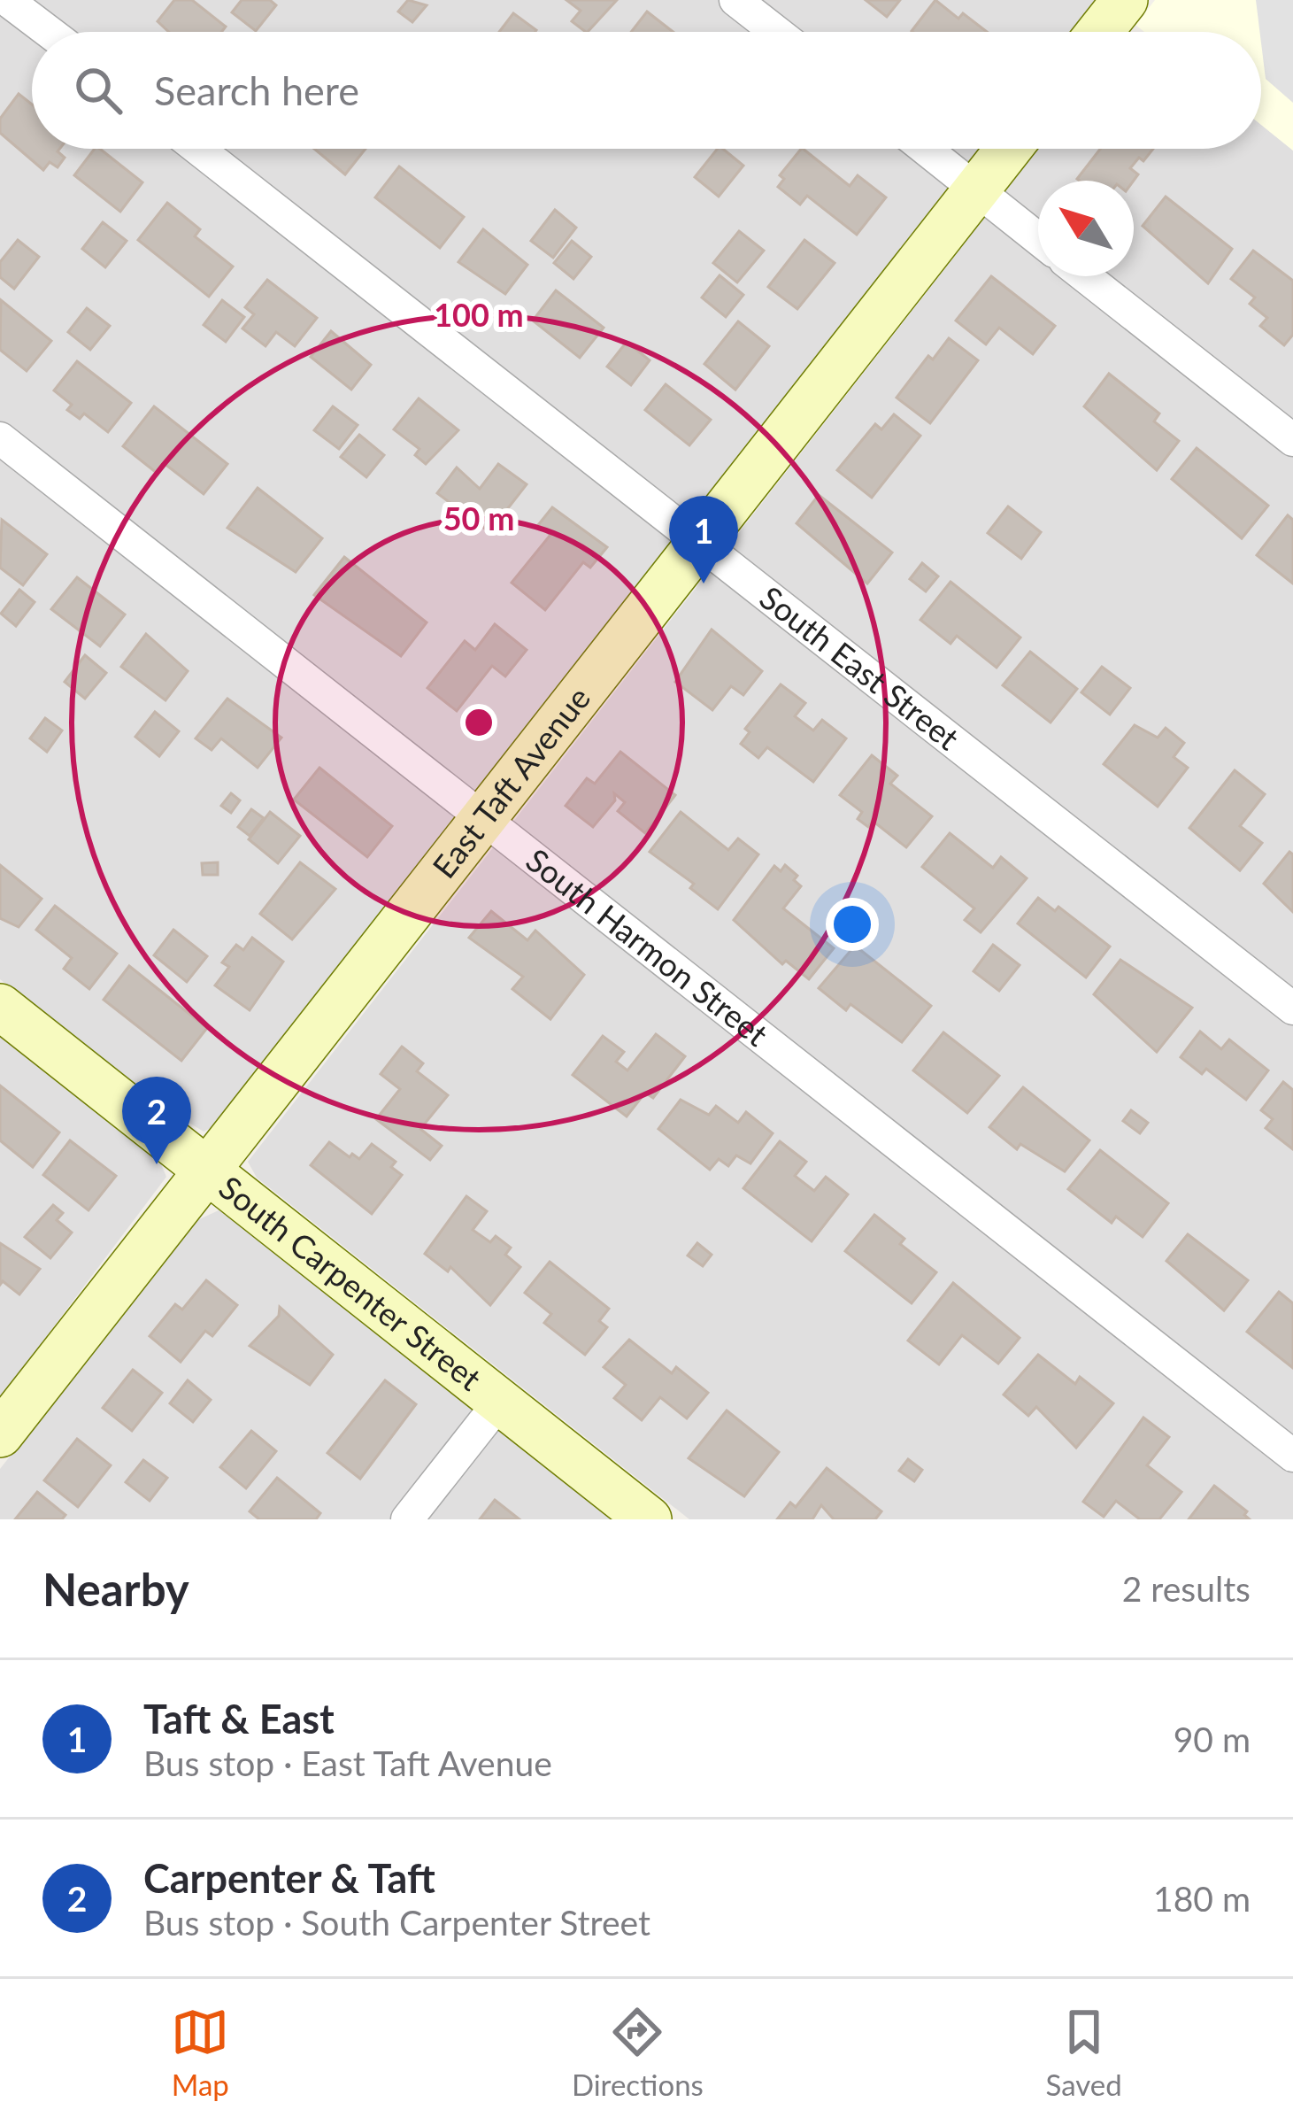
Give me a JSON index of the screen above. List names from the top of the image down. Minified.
{"streets":{"street":["South East Street","East Taft Avenue","South Harmon Street","South Carpenter Street"]},"crossings":[["South East Street","East Taft Avenue"],["East Taft Avenue","South Harmon Street"],["East Taft Avenue","South Carpenter Street"]],"north":"top left","page":{"search":"Search here","pins":["1","2"],"heading":["Nearby","2 results"],"list":[{"mark":"1","name":"Taft & East","note":"Bus stop · East Taft Avenue","value":"90 m"},{"mark":"2","name":"Carpenter & Taft","note":"Bus stop · South Carpenter Street","value":"180 m"}],"nav":["Map","Directions","Saved"]},"rings":["100 m","50 m"]}
